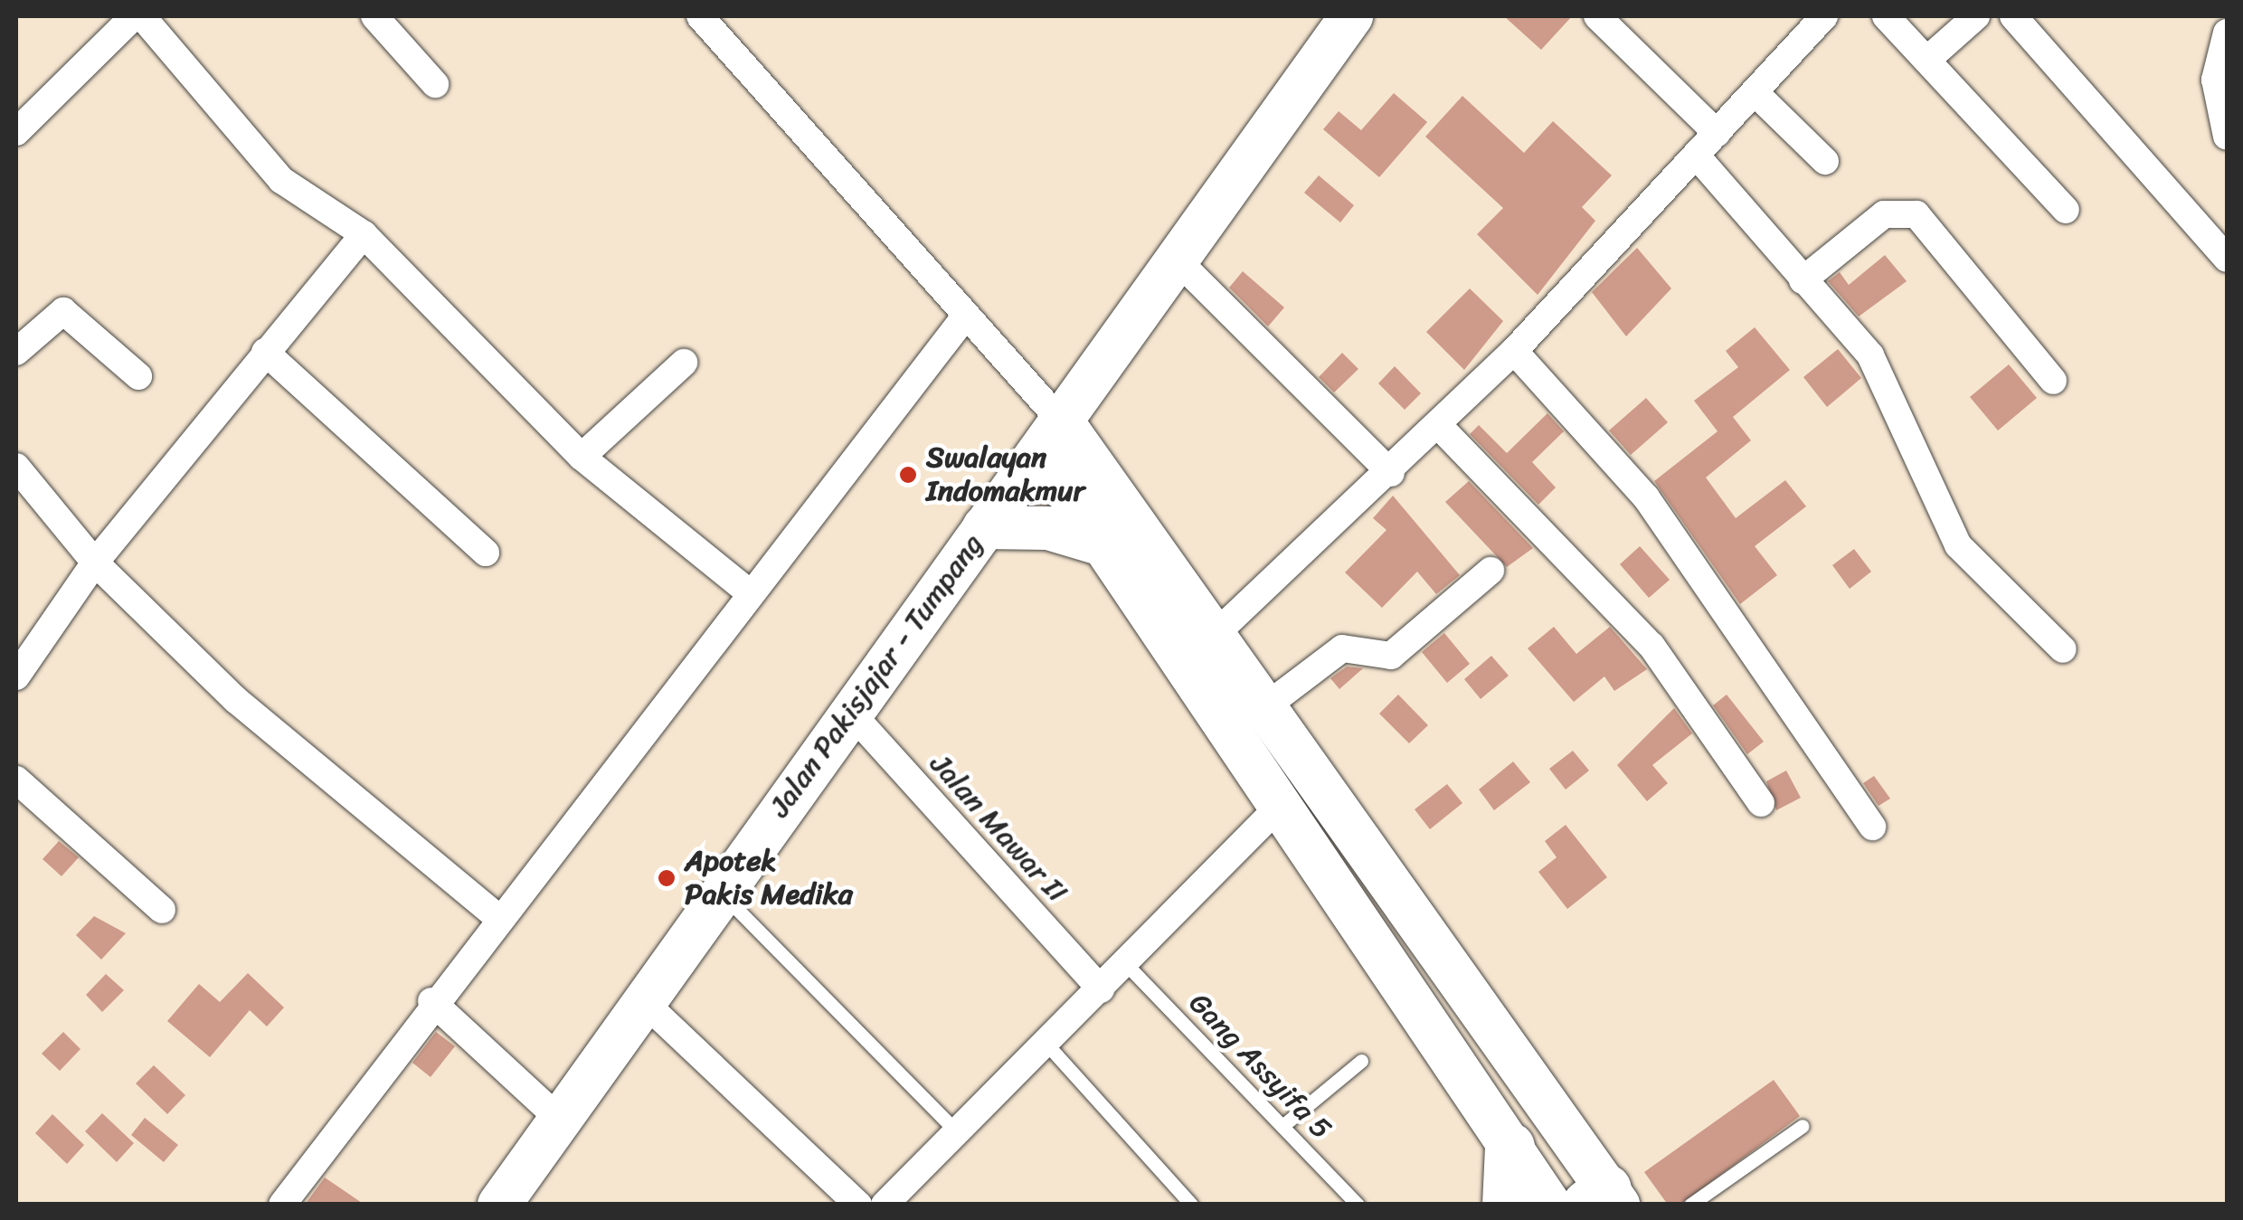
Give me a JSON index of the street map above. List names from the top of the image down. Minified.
{"streets":{"main road":["Jalan Pakisjajar - Tumpang"],"street":["Jalan Mawar II"],"lane":["Gang Assyifa 5"]},"crossings":[["Jalan Pakisjajar - Tumpang","Jalan Mawar II"]],"places":["Swalayan Indomakmur","Apotek Pakis Medika"]}
